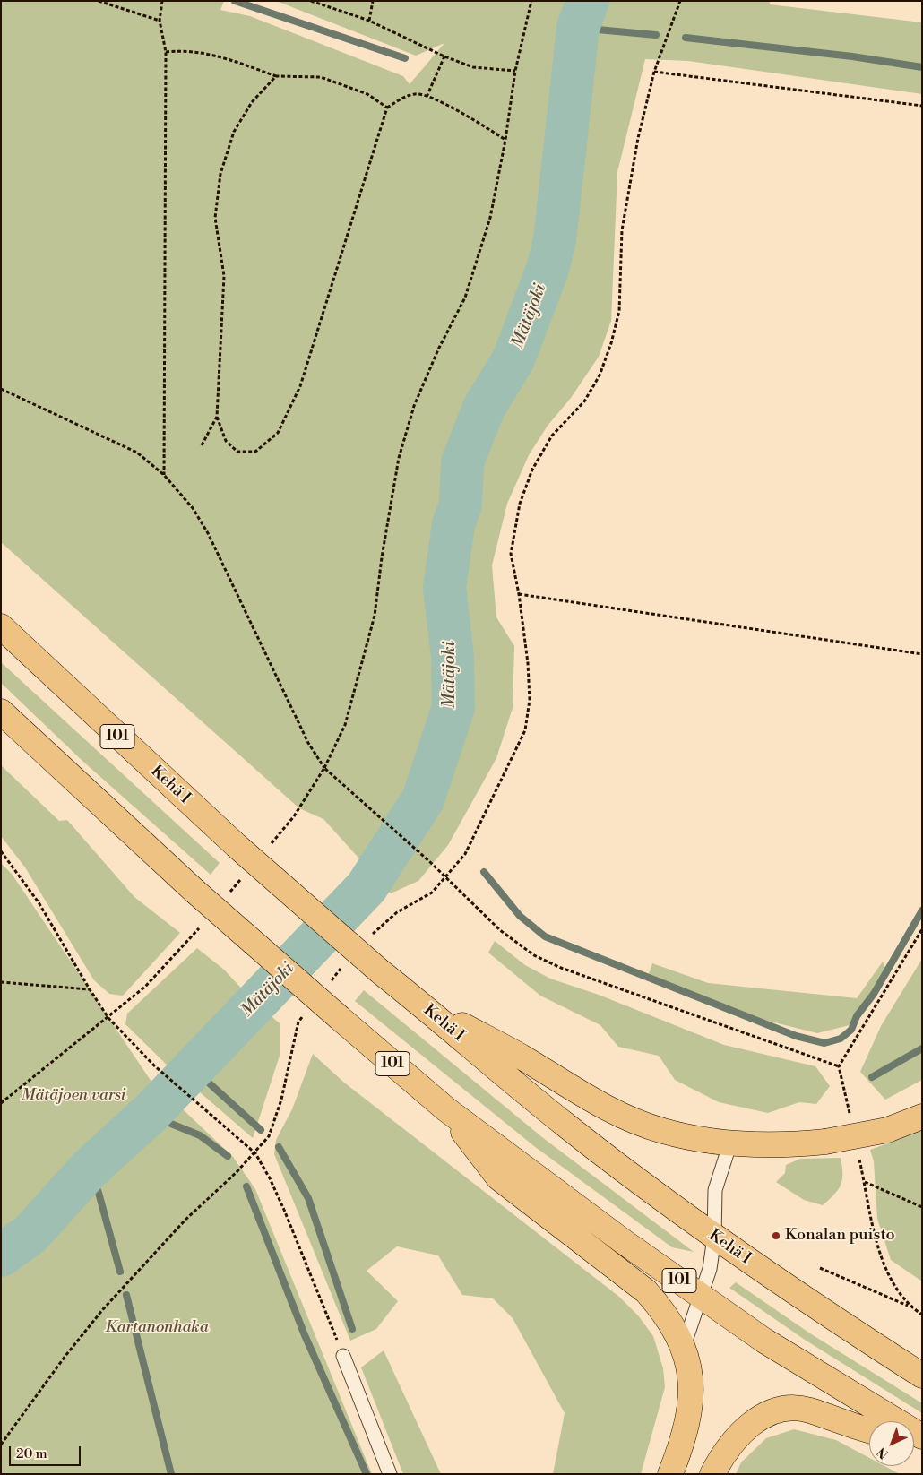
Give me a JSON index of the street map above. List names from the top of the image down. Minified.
{"streets":{"highway":["101","Kehä I"]},"water":["Mätäjoki"],"parks":["Mätäjoen varsi","Kartanonhaka"],"places":["Konalan puisto"],"scale_bar":"20 m","north":"bottom left"}
